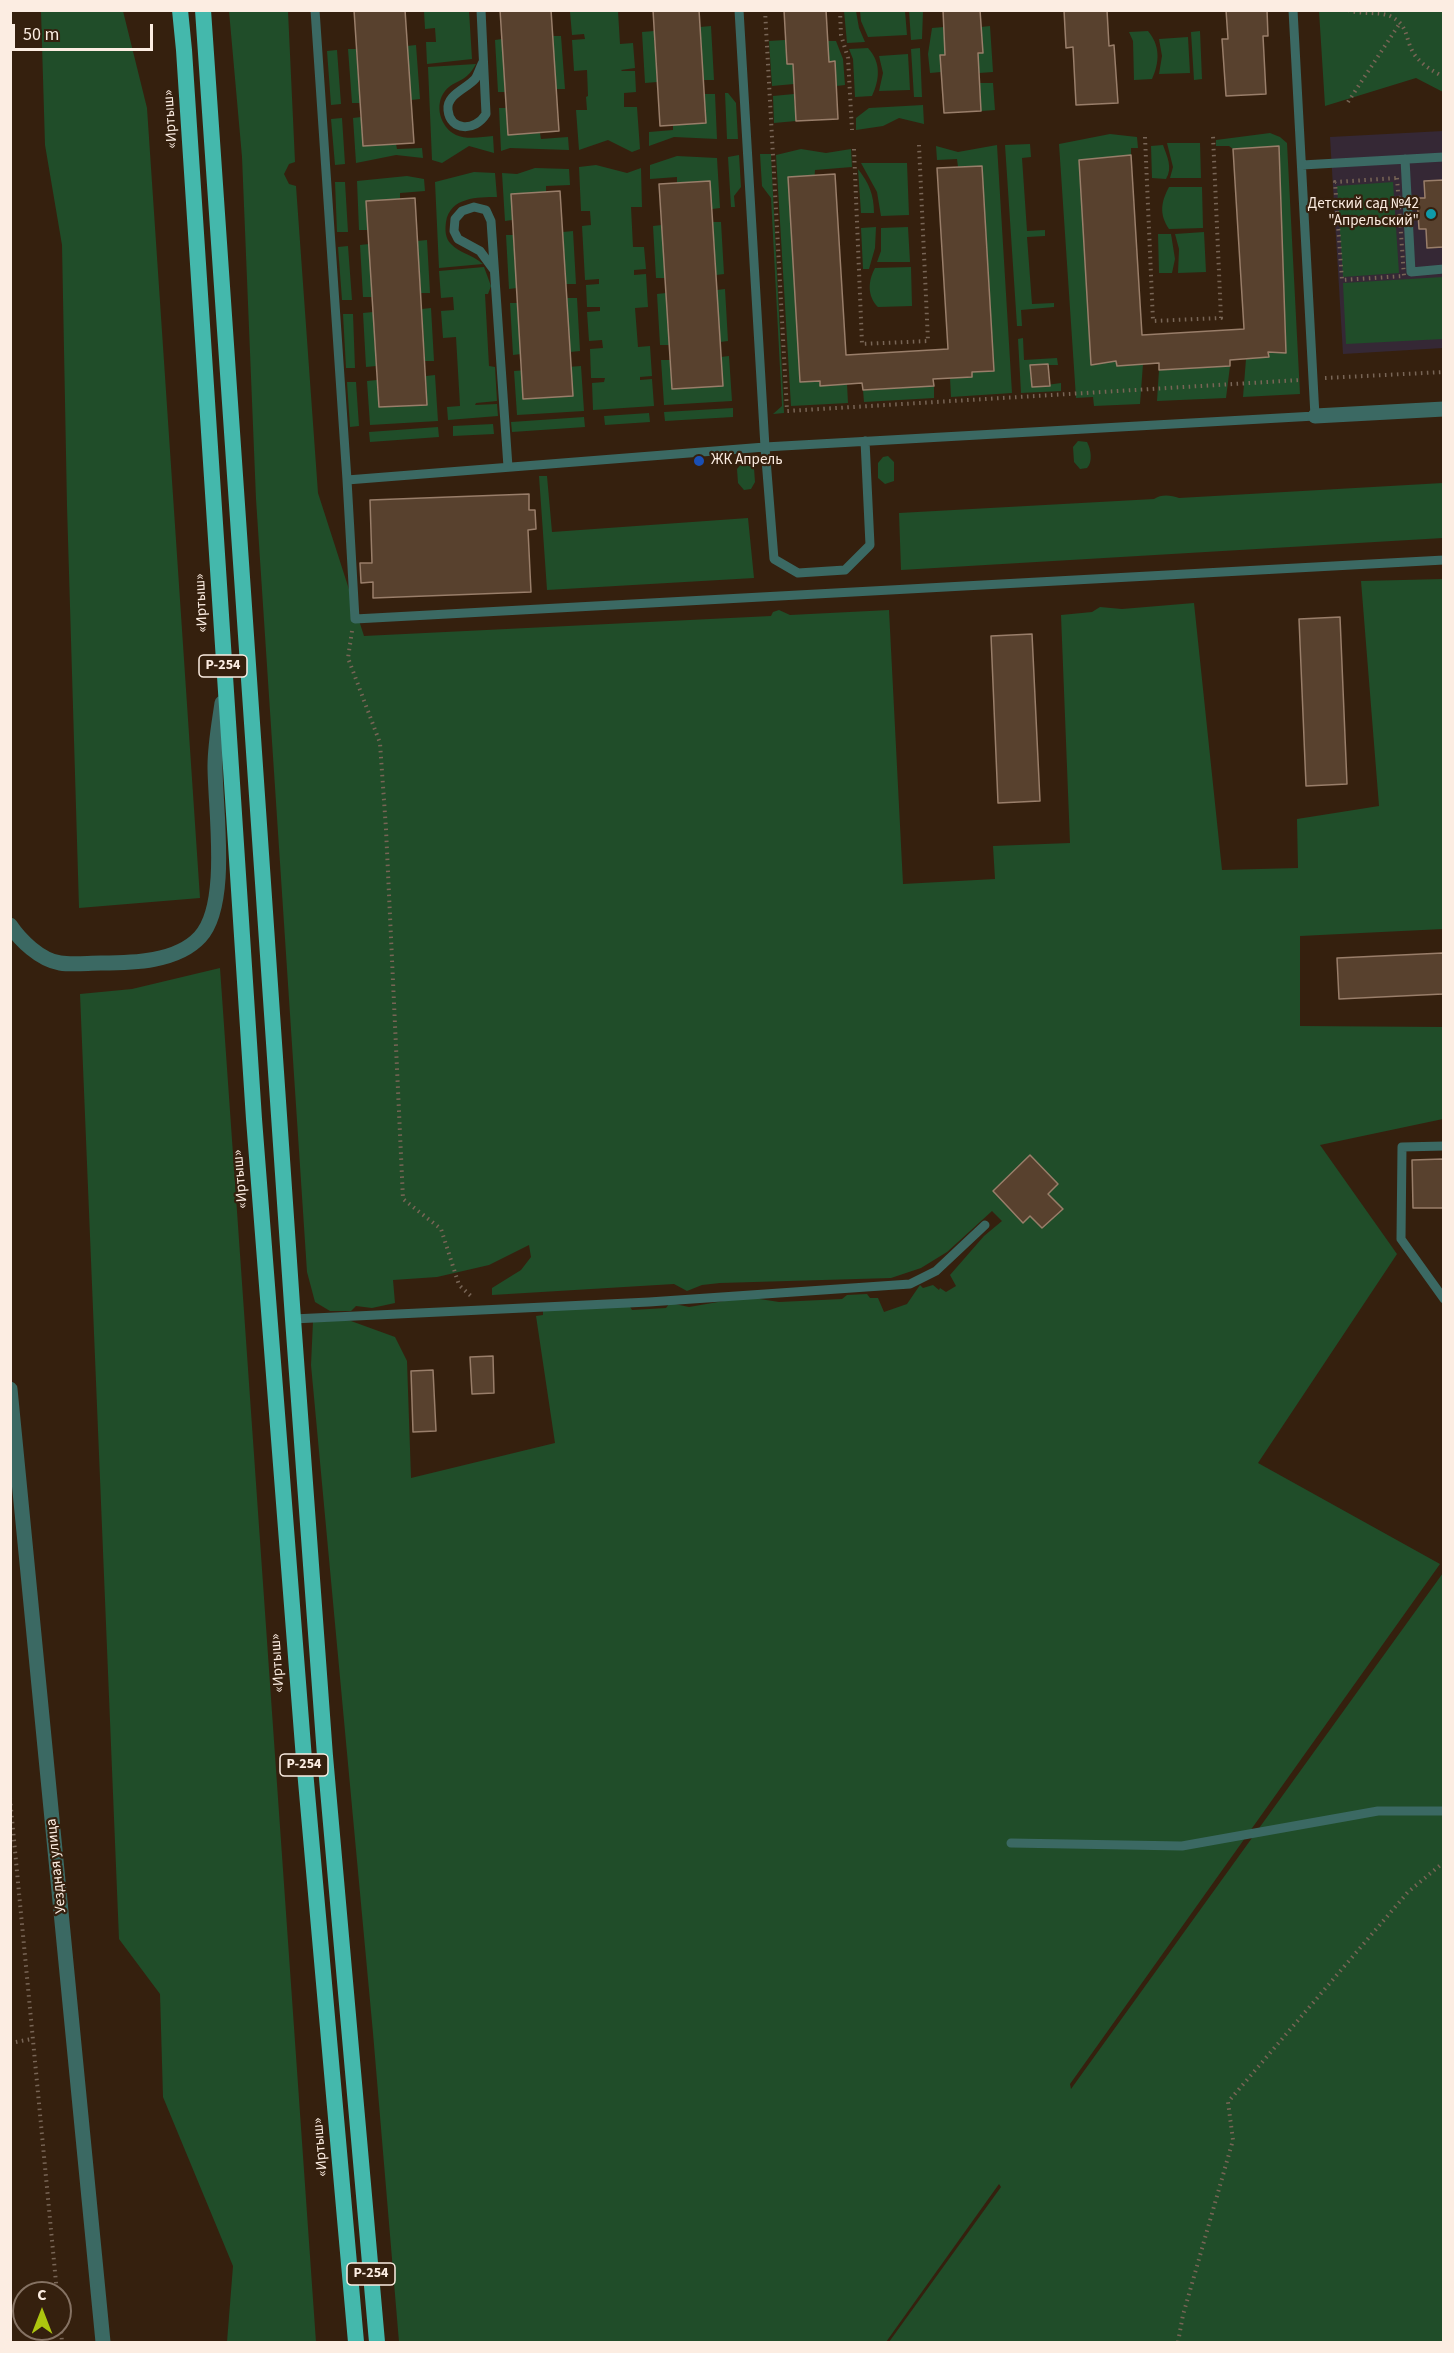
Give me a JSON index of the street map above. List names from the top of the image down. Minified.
{"streets":{"highway":["«Иртыш»","Р-254"],"street":["Уездная улица"]},"places":["Детский сад №42 \"Апрельский\"","ЖК Апрель"],"scale_bar":"50 m","north":"top"}
